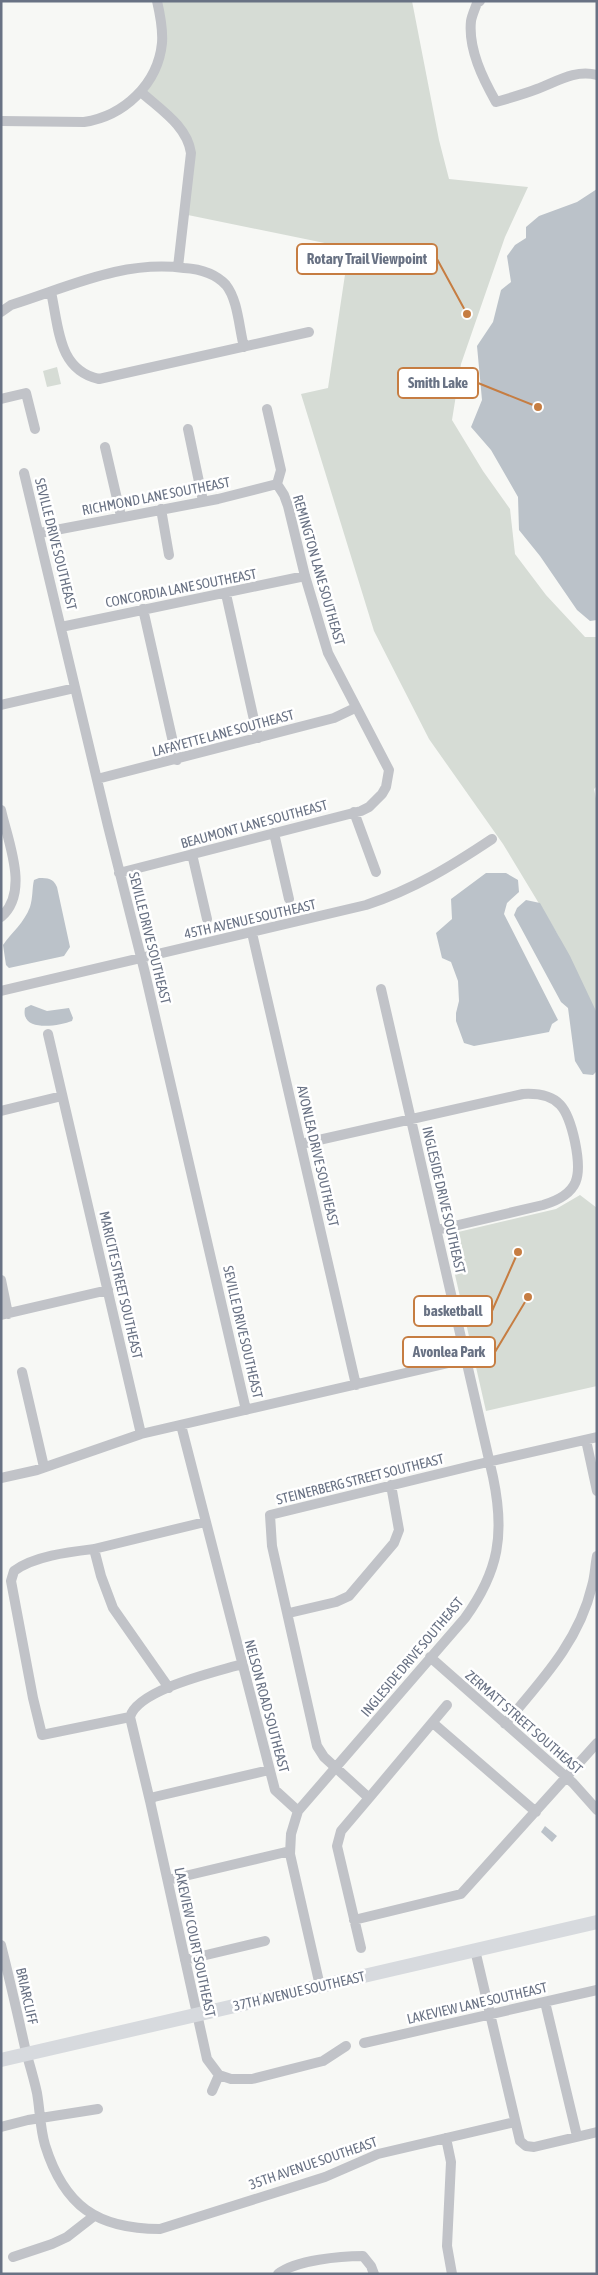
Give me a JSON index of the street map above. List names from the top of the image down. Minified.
{"streets":{"street":["RICHMOND LANE SOUTHEAST","SEVILLE DRIVE SOUTHEAST","REMINGTON LANE SOUTHEAST","CONCORDIA LANE SOUTHEAST","LAFAYETTE LANE SOUTHEAST","BEAUMONT LANE SOUTHEAST","45TH AVENUE SOUTHEAST","AVONLEA DRIVE SOUTHEAST","INGLESIDE DRIVE SOUTHEAST","MARICITE STREET SOUTHEAST","STEINERBERG STREET SOUTHEAST","NELSON ROAD SOUTHEAST","ZERMATT STREET SOUTHEAST","LAKEVIEW COURT SOUTHEAST","37TH AVENUE SOUTHEAST","BRIARCLIFF","LAKEVIEW LANE SOUTHEAST","35TH AVENUE SOUTHEAST"]},"crossings":[["RICHMOND LANE SOUTHEAST","SEVILLE DRIVE SOUTHEAST"],["RICHMOND LANE SOUTHEAST","REMINGTON LANE SOUTHEAST"],["SEVILLE DRIVE SOUTHEAST","CONCORDIA LANE SOUTHEAST"],["SEVILLE DRIVE SOUTHEAST","LAFAYETTE LANE SOUTHEAST"],["SEVILLE DRIVE SOUTHEAST","BEAUMONT LANE SOUTHEAST"],["SEVILLE DRIVE SOUTHEAST","45TH AVENUE SOUTHEAST"],["REMINGTON LANE SOUTHEAST","CONCORDIA LANE SOUTHEAST"],["REMINGTON LANE SOUTHEAST","LAFAYETTE LANE SOUTHEAST"],["REMINGTON LANE SOUTHEAST","BEAUMONT LANE SOUTHEAST"],["45TH AVENUE SOUTHEAST","AVONLEA DRIVE SOUTHEAST"],["AVONLEA DRIVE SOUTHEAST","INGLESIDE DRIVE SOUTHEAST"],["INGLESIDE DRIVE SOUTHEAST","STEINERBERG STREET SOUTHEAST"],["INGLESIDE DRIVE SOUTHEAST","NELSON ROAD SOUTHEAST"],["INGLESIDE DRIVE SOUTHEAST","ZERMATT STREET SOUTHEAST"],["LAKEVIEW COURT SOUTHEAST","37TH AVENUE SOUTHEAST"],["37TH AVENUE SOUTHEAST","BRIARCLIFF"],["BRIARCLIFF","35TH AVENUE SOUTHEAST"]],"places":["Rotary Trail Viewpoint","Smith Lake","basketball","Avonlea Park"]}
